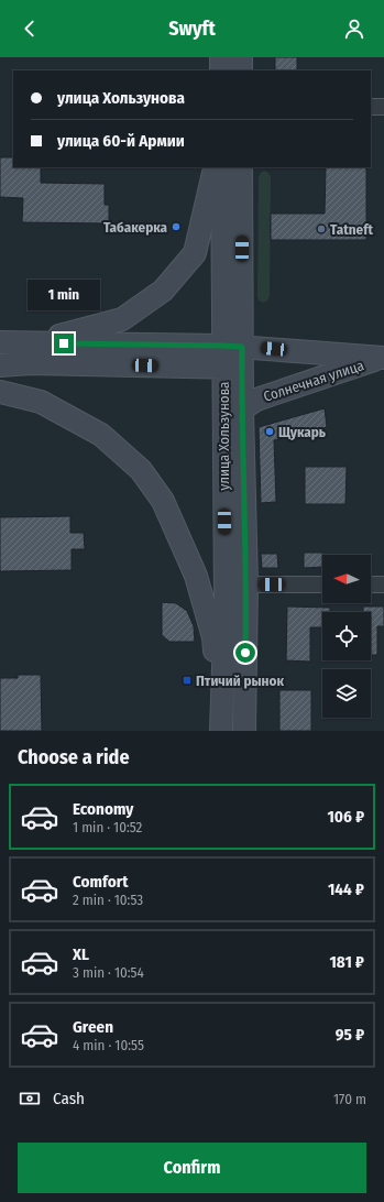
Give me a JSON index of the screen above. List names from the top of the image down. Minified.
{"streets":{"main road":["Солнечная улица","улица Хользунова"]},"crossings":[["Солнечная улица","улица Хользунова"]],"places":{"other":["Табакерка","Tatneft","Щукарь"],"transit":["Птичий рынок"]},"north":"left","page":{"header":"Swyft","banner":["улица Хользунова","улица 60-й Армии"],"bubble":"1 min","heading":"Choose a ride","list":[{"name":"Economy","note":"1 min · 10:52","value":"106 ₽"},{"name":"Comfort","note":"2 min · 10:53","value":"144 ₽"},{"name":"XL","note":"3 min · 10:54","value":"181 ₽"},{"name":"Green","note":"4 min · 10:55","value":"95 ₽"}],"pay":["Cash","170 m"],"buttons":"Confirm"}}
